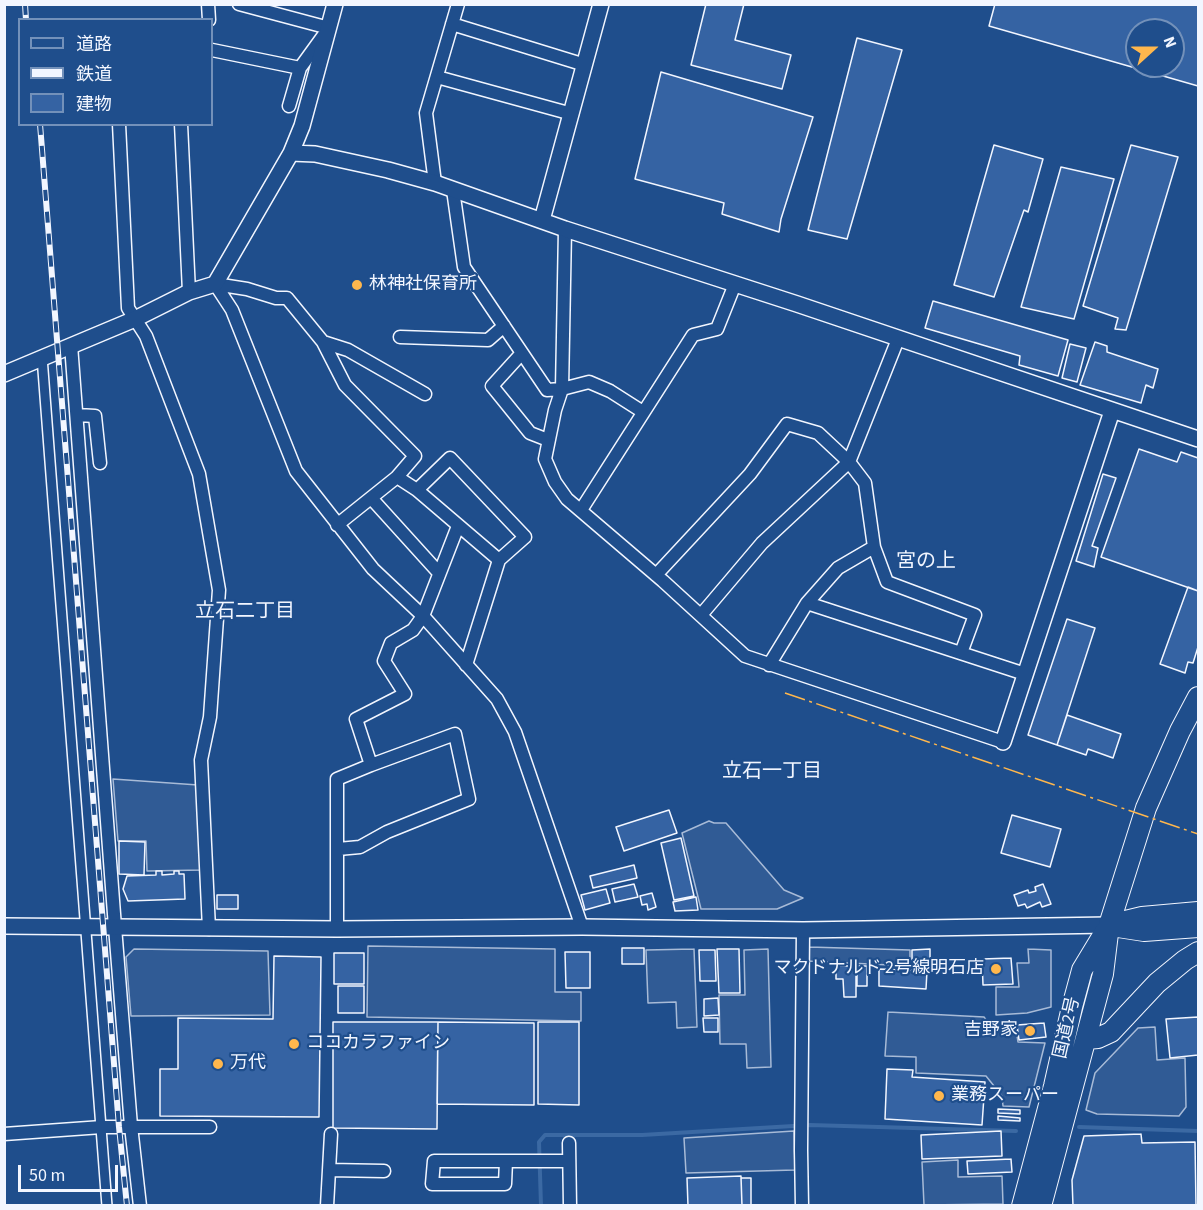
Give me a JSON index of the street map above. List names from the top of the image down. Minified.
{"streets":{"highway":["国道2号"]},"districts":["宮の上","立石二丁目","立石一丁目"],"places":["林神社保育所","マクドナルド 2号線明石店","吉野家","ココカラファイン","万代","業務スーパー"],"legend":["道路","鉄道","建物"],"scale_bar":"50 m","north":"right"}
